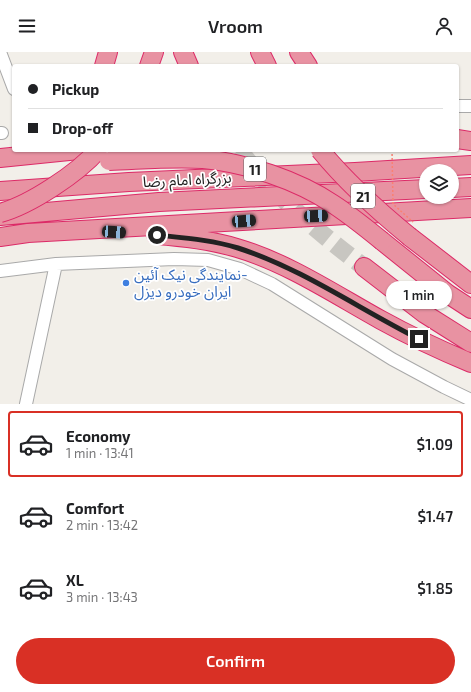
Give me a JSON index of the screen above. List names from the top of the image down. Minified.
{"streets":{"highway":["11","بزرگراه امام رضا","21"]},"places":["نمایندگی نیک آئین- ایران خودرو دیزل"],"page":{"header":"Vroom","banner":["Pickup","Drop-off"],"bubble":"1 min","list":[{"name":"Economy","note":"1 min · 13:41","value":"$1.09"},{"name":"Comfort","note":"2 min · 13:42","value":"$1.47"},{"name":"XL","note":"3 min · 13:43","value":"$1.85"}],"buttons":"Confirm"}}
